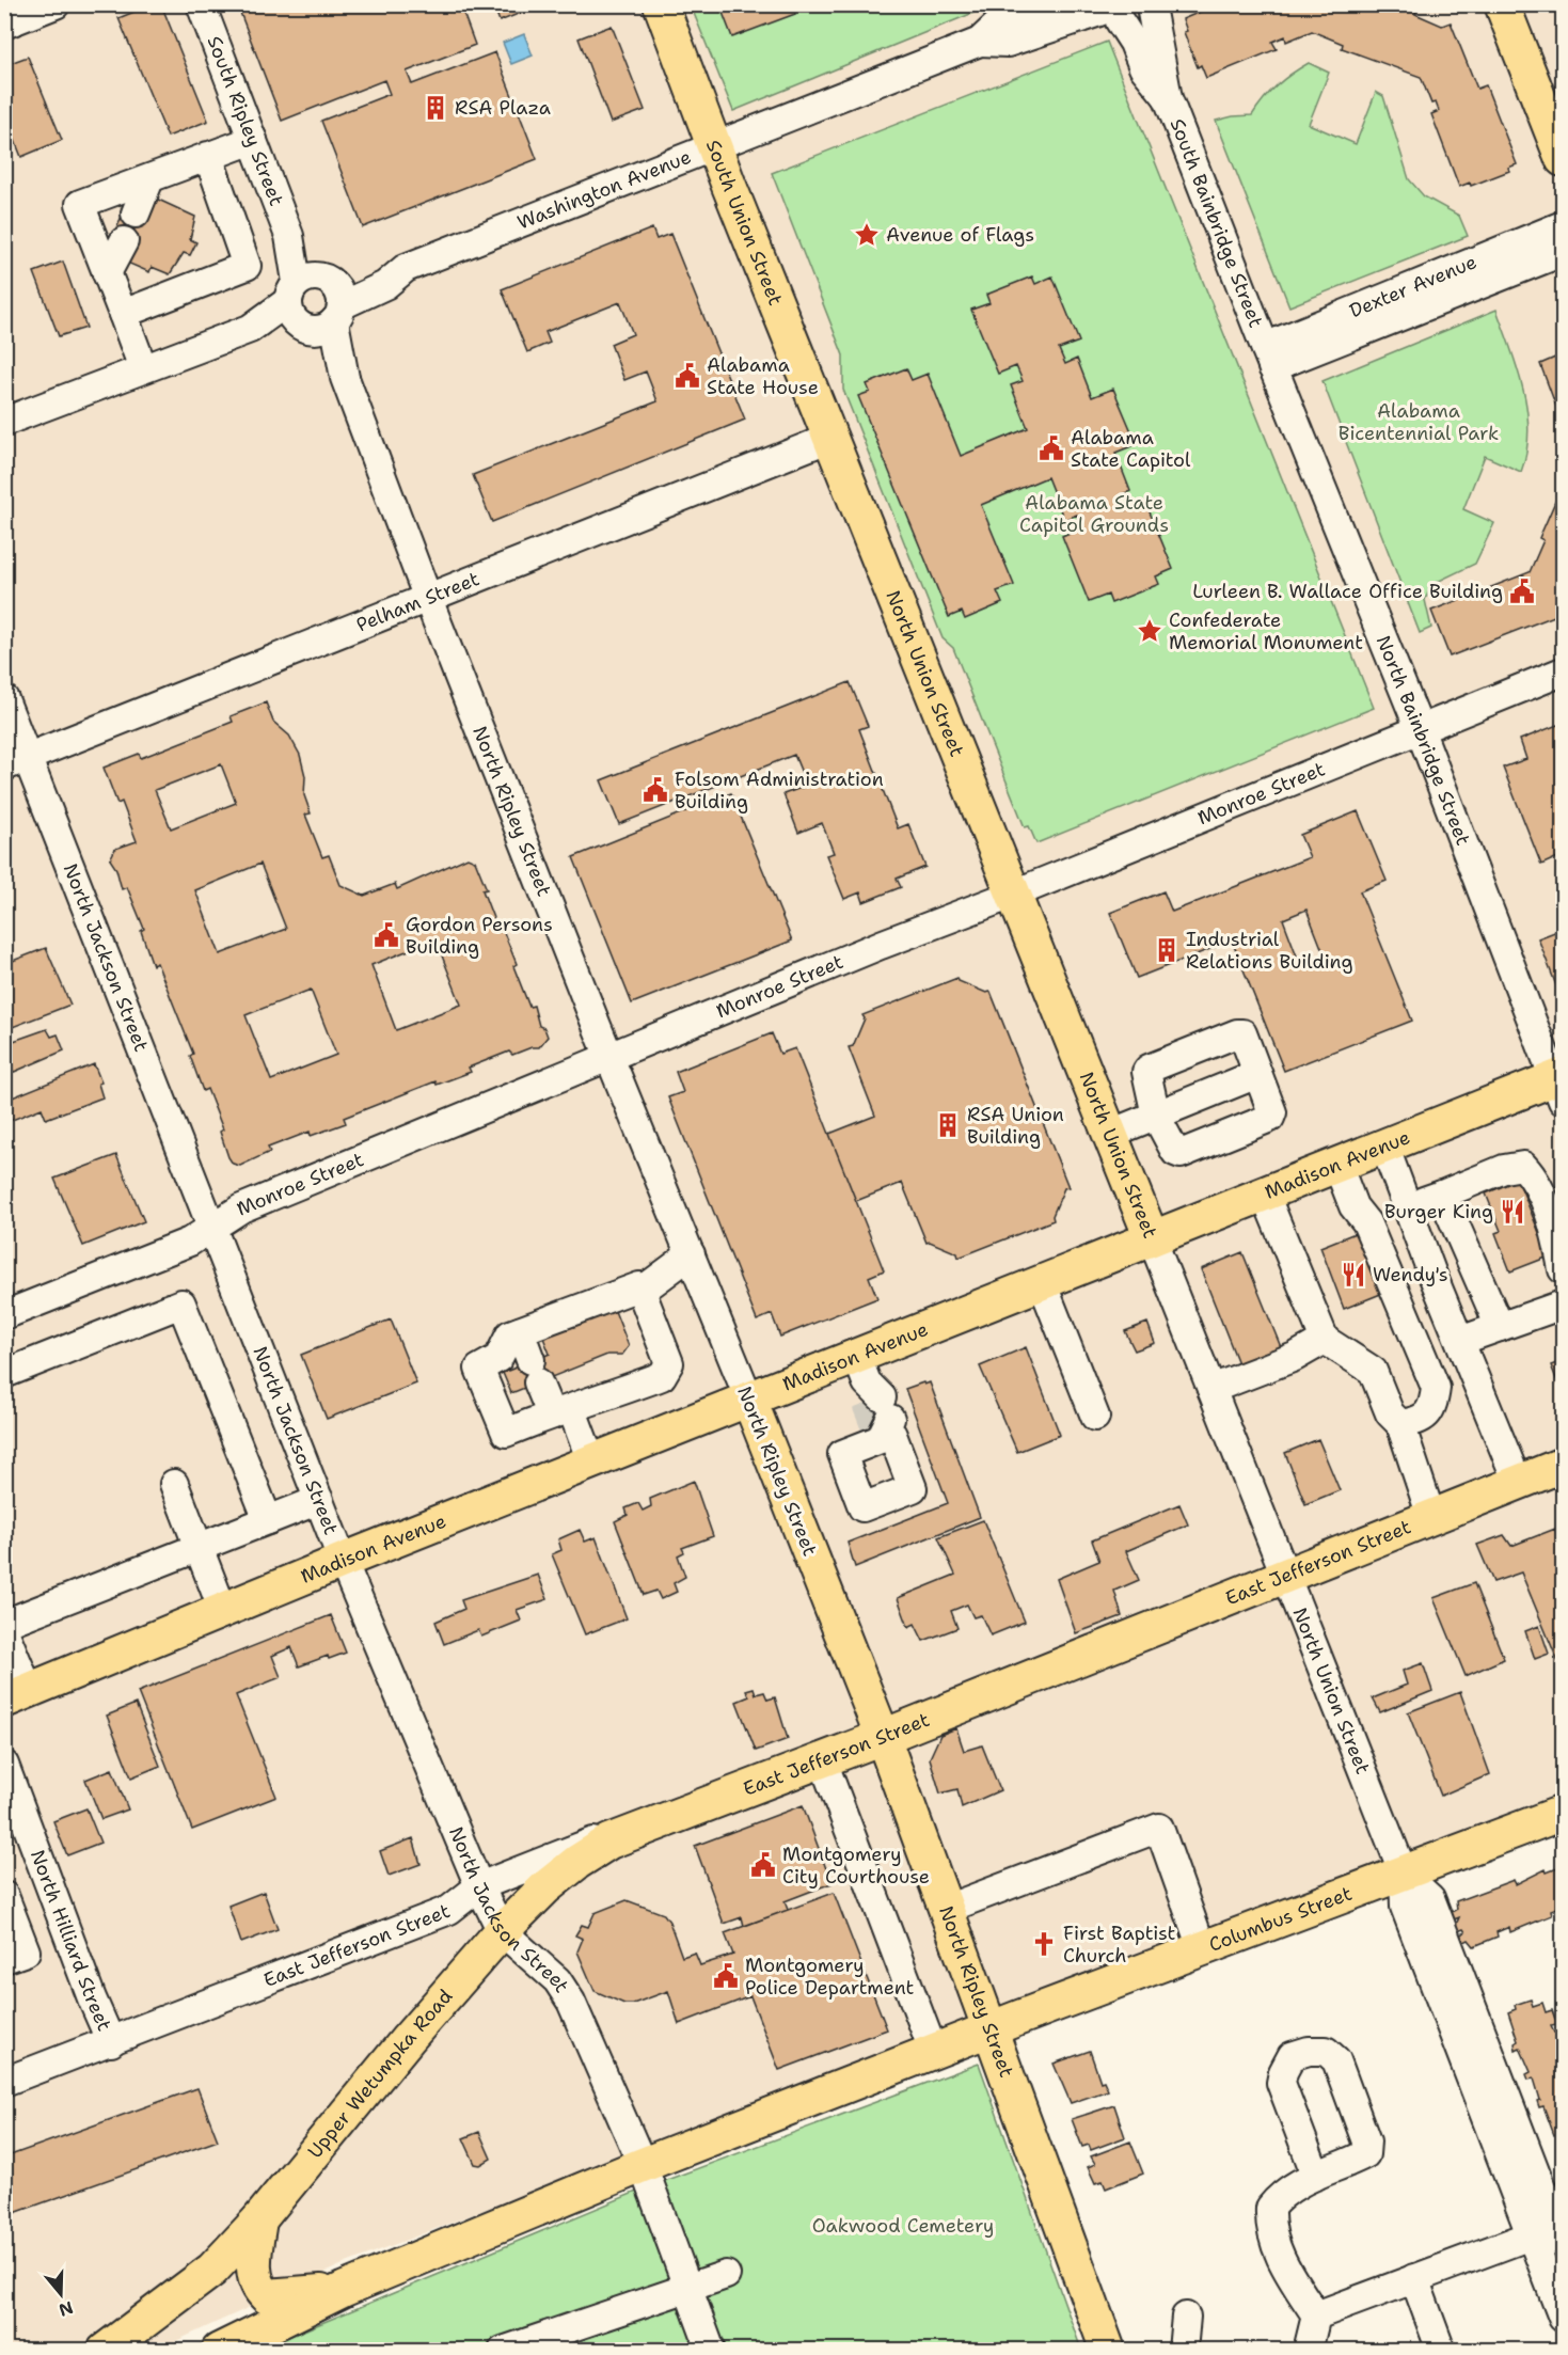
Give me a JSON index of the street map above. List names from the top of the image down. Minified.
{"streets":{"main road":["South Union Street","North Union Street","North Ripley Street","Madison Avenue","East Jefferson Street","Columbus Street","Upper Wetumpka Road"],"street":["South Ripley Street","Washington Avenue","South Bainbridge Street","Dexter Avenue","Pelham Street","North Bainbridge Street","Monroe Street","North Jackson Street","North Hilliard Street"]},"crossings":[["South Ripley Street","Washington Avenue"],["South Ripley Street","Pelham Street"],["South Ripley Street","North Ripley Street"],["Washington Avenue","South Union Street"],["Washington Avenue","South Bainbridge Street"],["South Union Street","Pelham Street"],["South Union Street","North Union Street"],["South Bainbridge Street","Dexter Avenue"],["South Bainbridge Street","North Bainbridge Street"],["Dexter Avenue","North Bainbridge Street"],["Pelham Street","North Union Street"],["Pelham Street","North Ripley Street"],["Pelham Street","North Jackson Street"],["North Union Street","Monroe Street"],["North Union Street","Madison Avenue"],["North Union Street","East Jefferson Street"],["North Union Street","Columbus Street"],["North Bainbridge Street","Monroe Street"],["North Bainbridge Street","Madison Avenue"],["Monroe Street","North Ripley Street"],["Monroe Street","North Jackson Street"],["North Ripley Street","Madison Avenue"],["North Ripley Street","East Jefferson Street"],["North Ripley Street","Columbus Street"],["North Jackson Street","Madison Avenue"],["North Jackson Street","East Jefferson Street"],["North Jackson Street","Columbus Street"],["North Jackson Street","Upper Wetumpka Road"],["East Jefferson Street","North Hilliard Street"],["East Jefferson Street","Upper Wetumpka Road"]],"parks":["Alabama Bicentennial Park","Alabama State Capitol Grounds","Oakwood Cemetery"],"places":{"building":["RSA Plaza","Industrial Relations Building","RSA Union Building"],"place":["Avenue of Flags","Confederate Memorial Monument"],"public building":["Alabama State House","Alabama State Capitol","Lurleen B. Wallace Office Building","Folsom Administration Building","Gordon Persons Building","Montgomery City Courthouse","Montgomery Police Department"],"restaurant":["Burger King","Wendy's"],"church":["First Baptist Church"]},"north":"bottom"}
